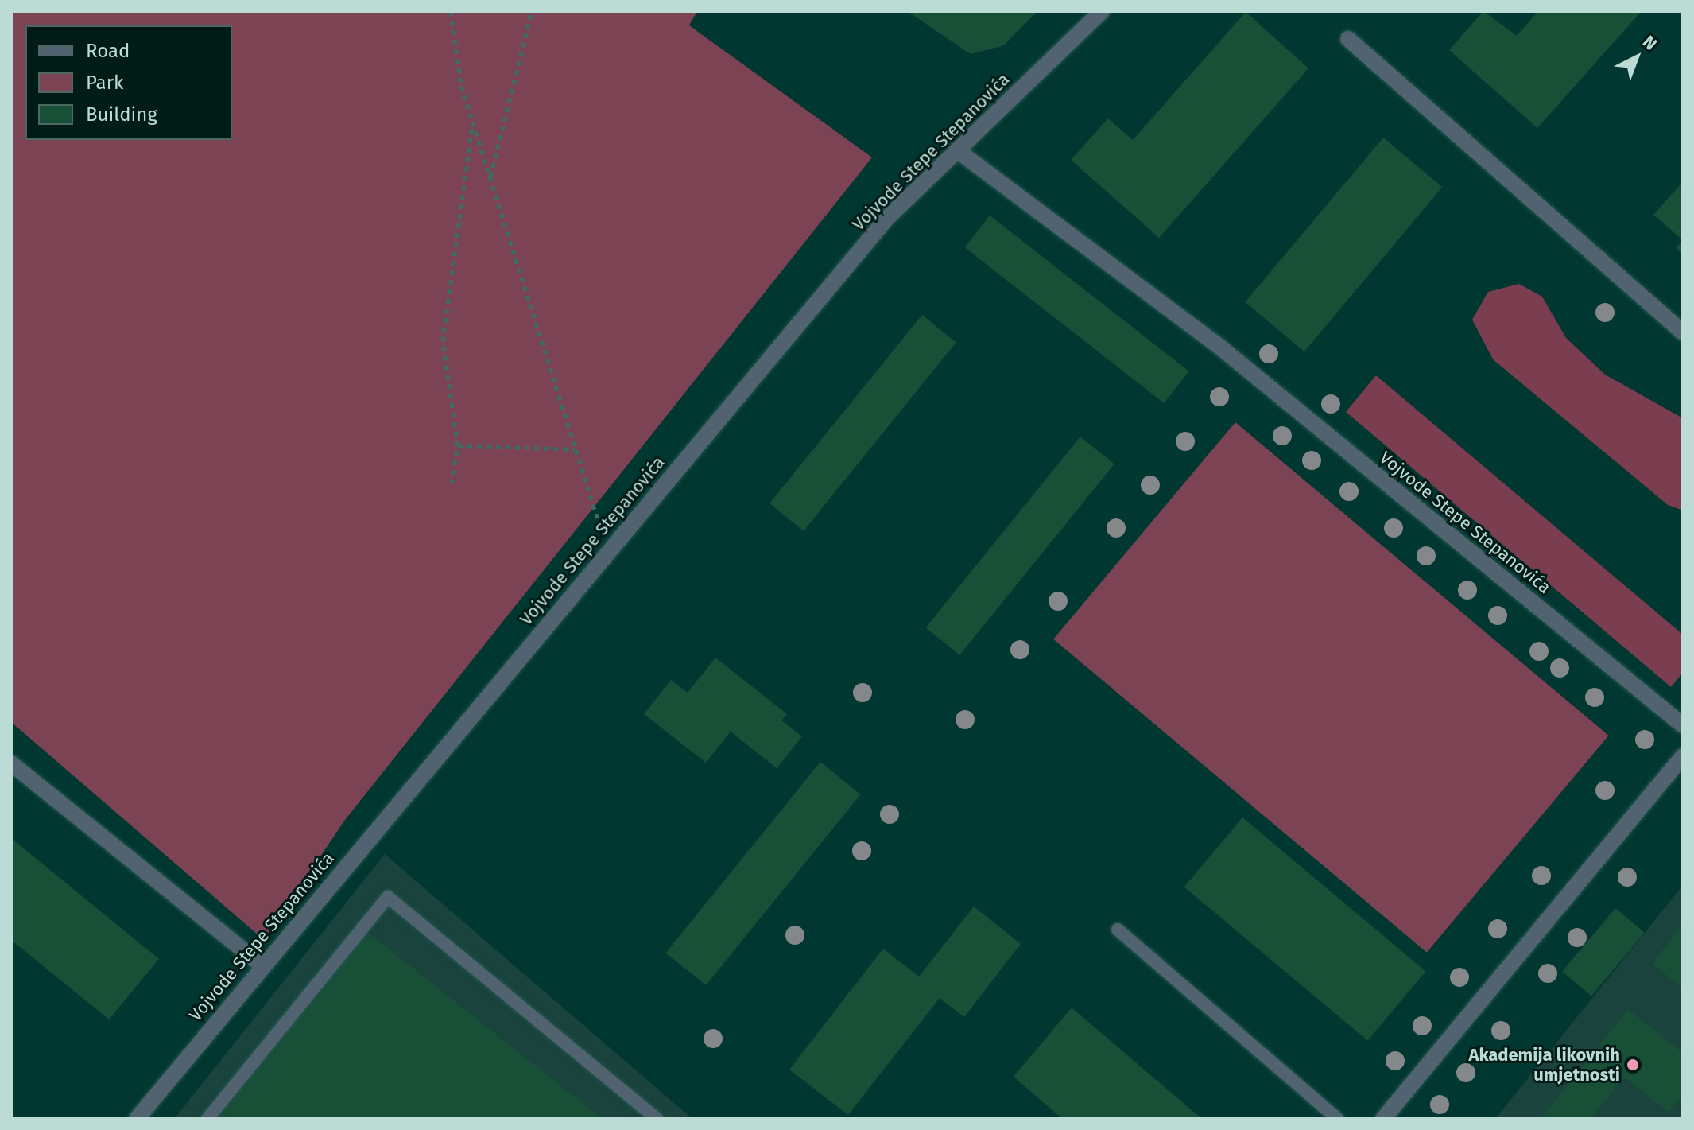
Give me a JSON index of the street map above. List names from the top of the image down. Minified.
{"streets":{"street":["Vojvode Stepe Stepanovića"]},"places":["Akademija likovnih umjetnosti"],"legend":["Road","Park","Building"],"north":"top right"}
